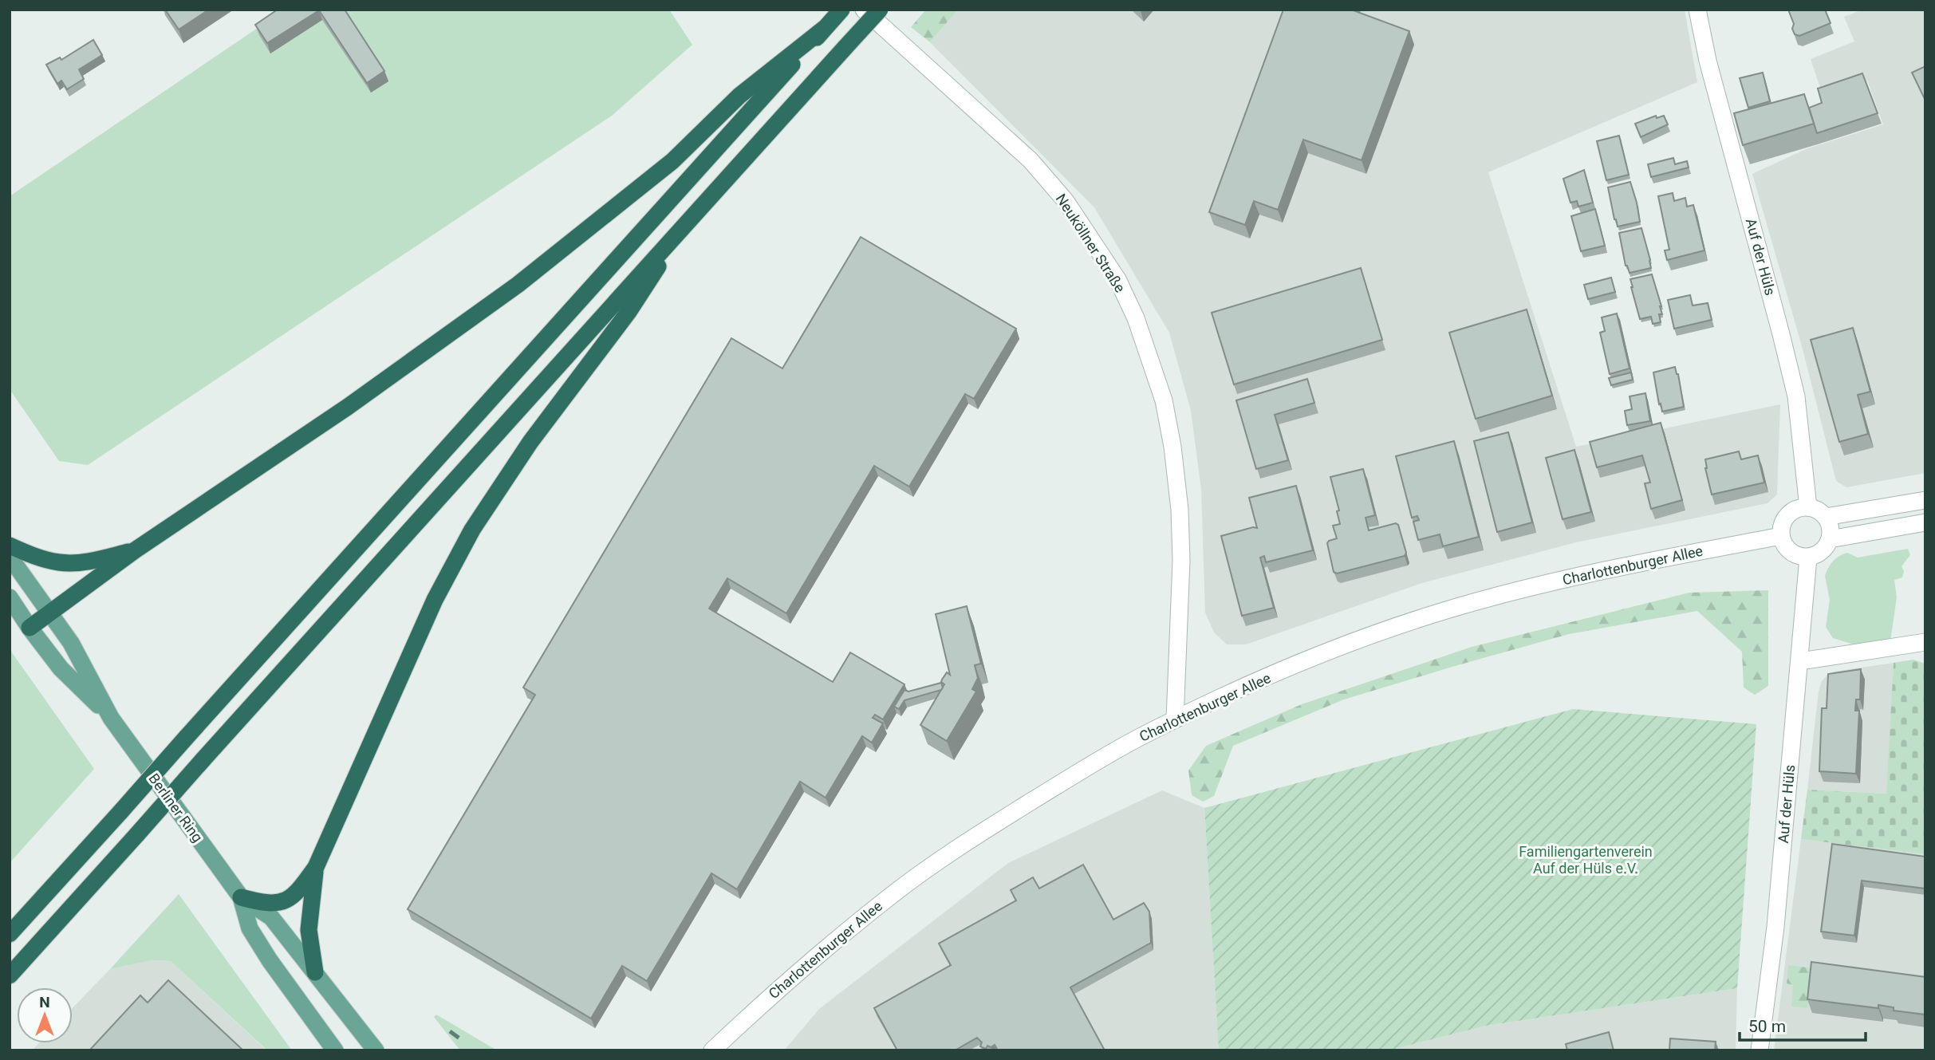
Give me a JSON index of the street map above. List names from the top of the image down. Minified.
{"streets":{"main road":["Berliner Ring"],"street":["Neuköllner Straße","Auf der Hüls","Charlottenburger Allee"]},"crossings":[["Neuköllner Straße","Charlottenburger Allee"],["Auf der Hüls","Charlottenburger Allee"]],"parks":["Familiengartenverein Auf der Hüls e.V."],"scale_bar":"50 m","north":"top"}
